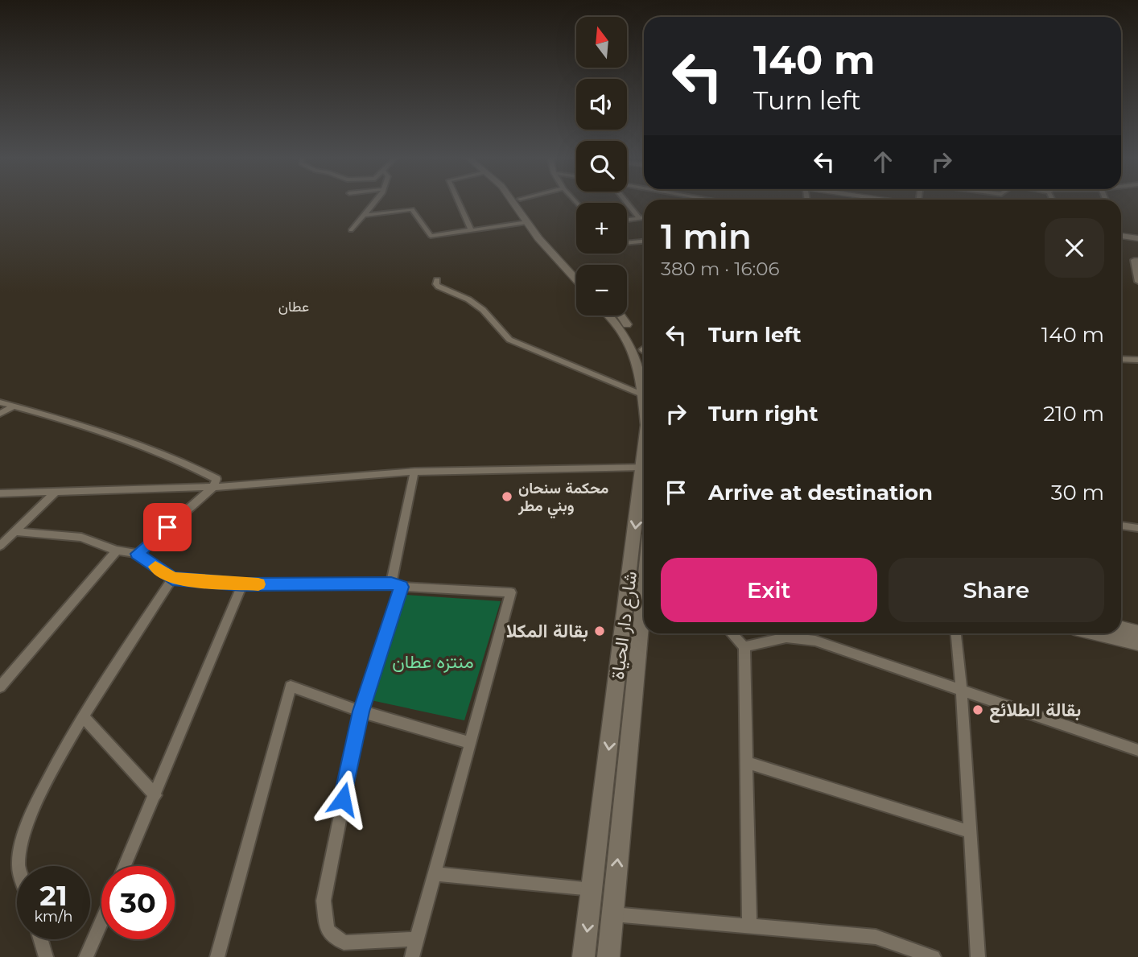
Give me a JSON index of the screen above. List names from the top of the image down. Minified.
{"streets":{"main road":["شارع دار الحياة"]},"districts":["عطان"],"parks":["منتزه عطان"],"places":["محكمة سنحان وبني مطر","بقالة المكلا","بقالة الطلائع"],"north":"top","page":{"map_buttons":["+","−"],"turn":["140 m","Turn left"],"heading":["1 min","380 m · 16:06"],"list":[{"name":"Turn left","value":"140 m"},{"name":"Turn right","value":"210 m"},{"name":"Arrive at destination","value":"30 m"}],"buttons":["Exit","Share"],"speed":"21 km/h","limit":"30"}}
